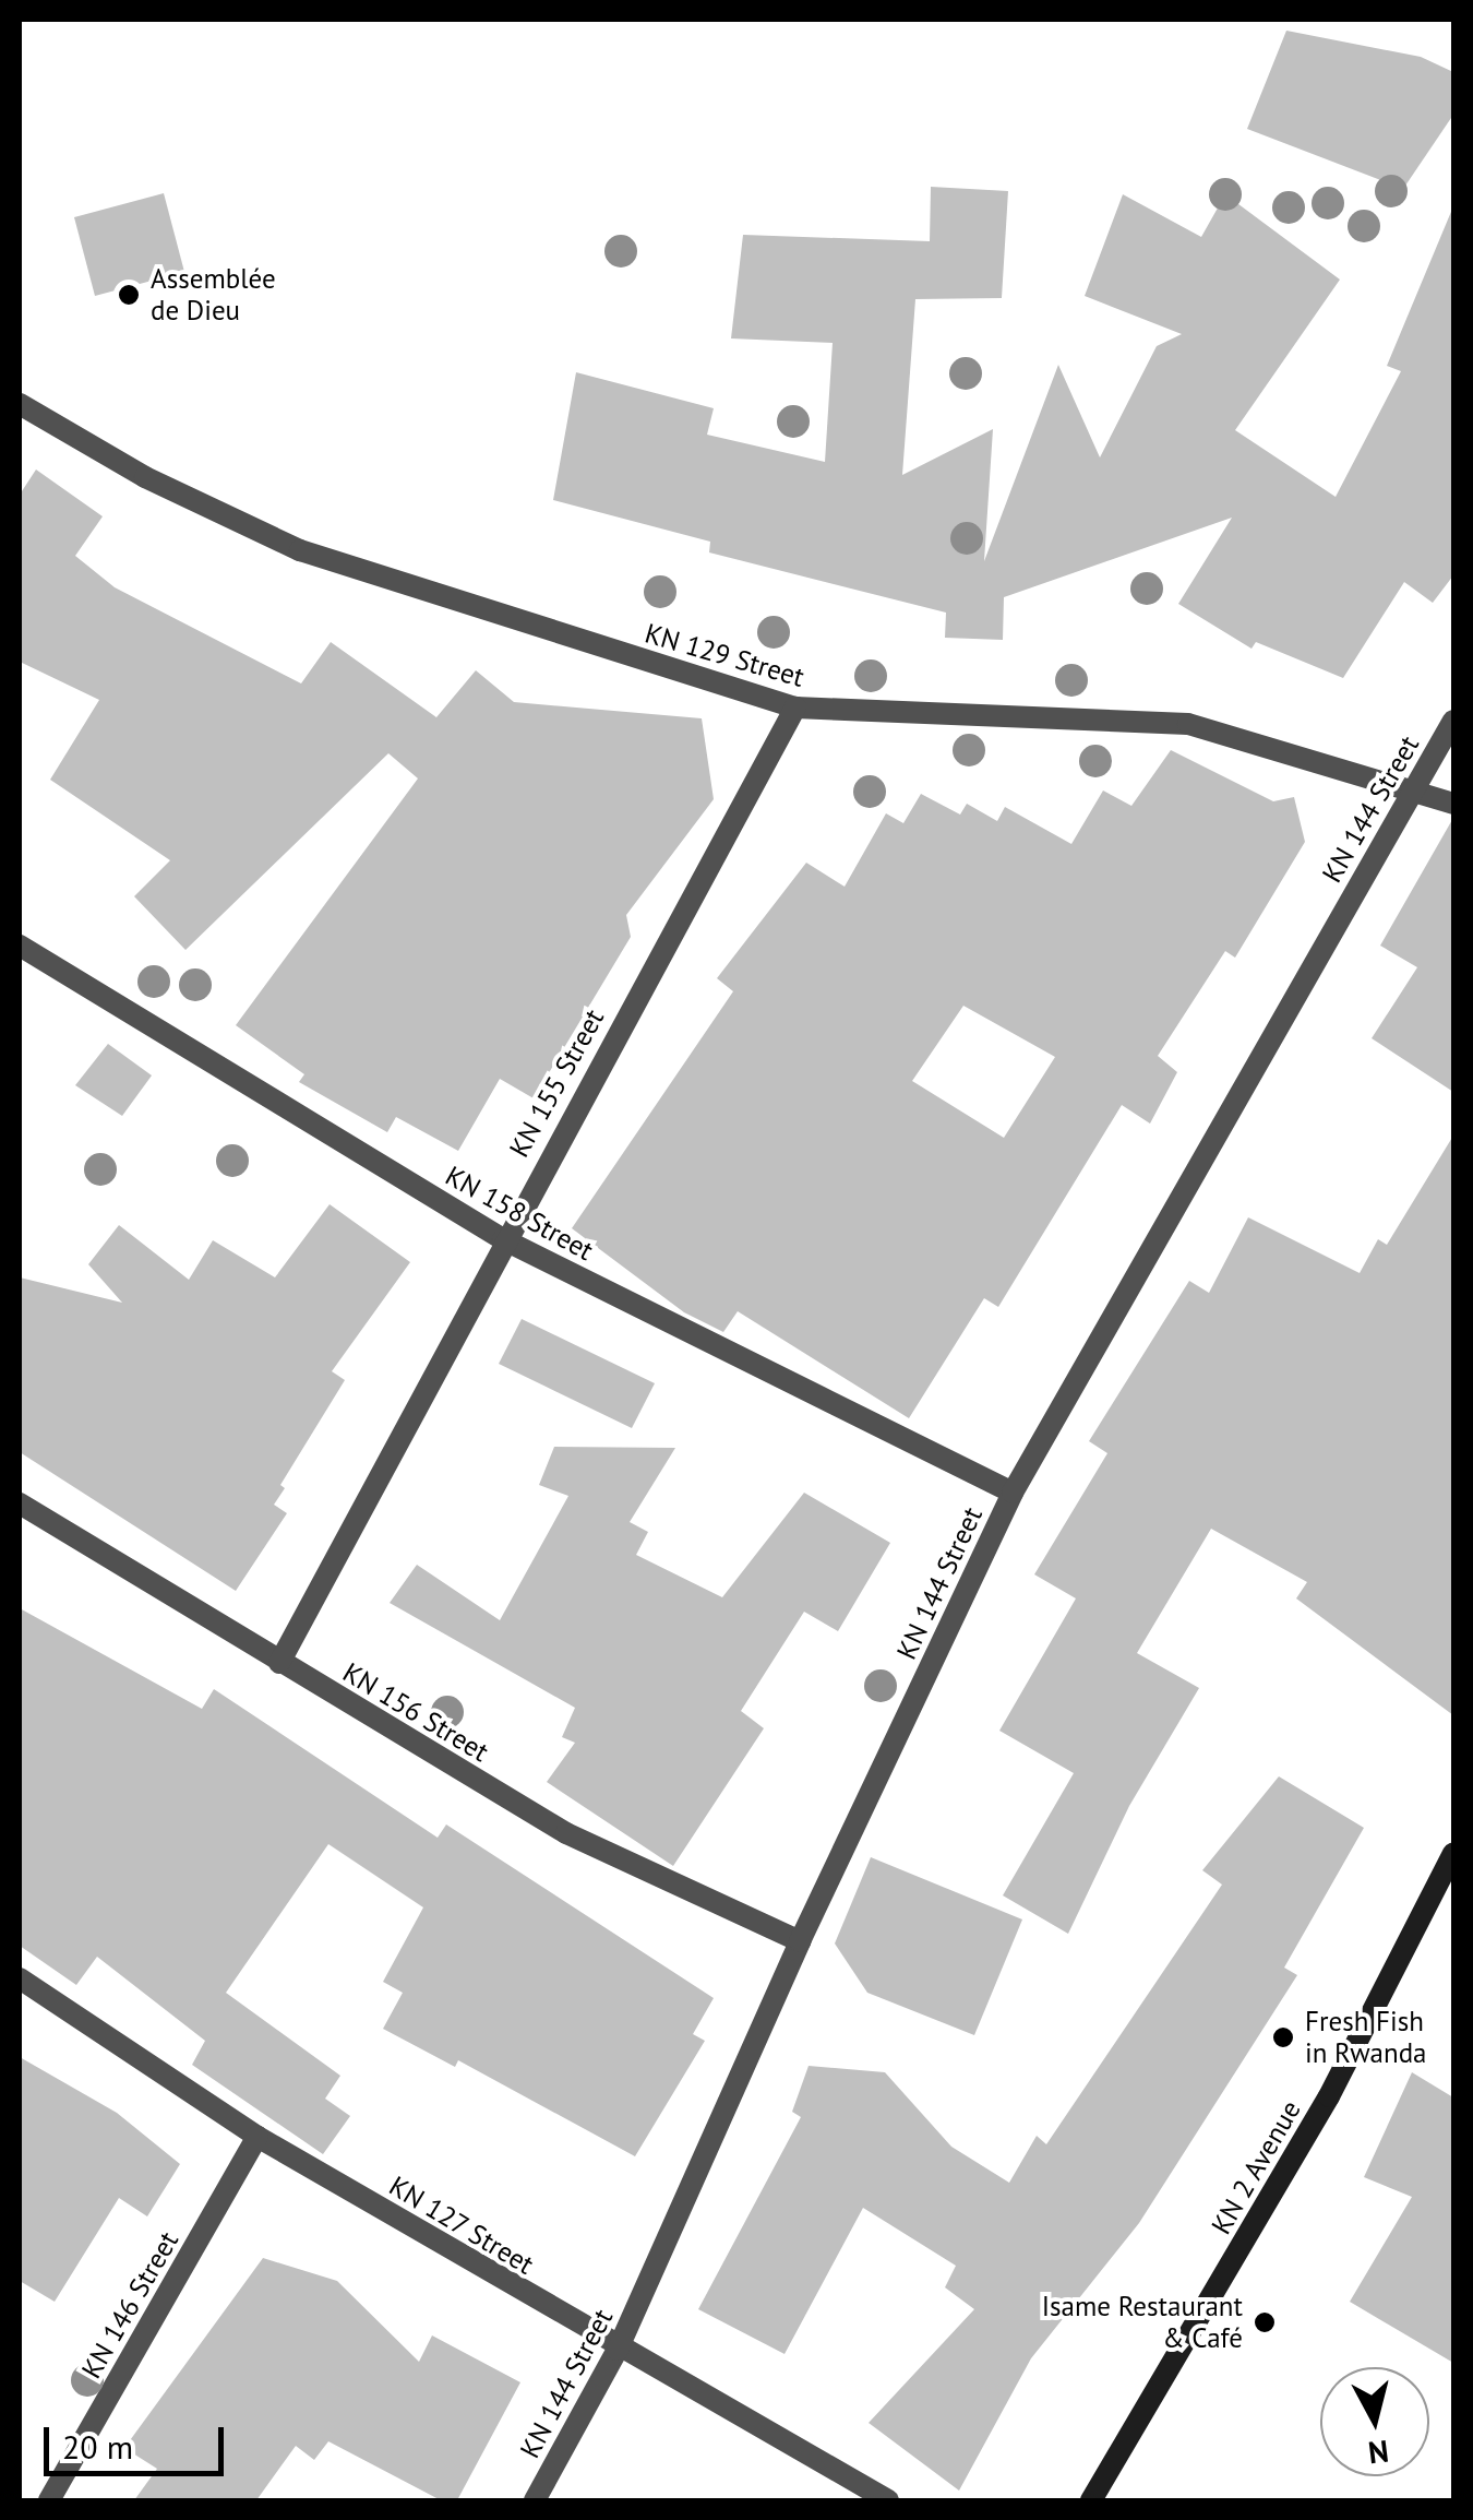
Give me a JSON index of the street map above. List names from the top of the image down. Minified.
{"streets":{"main road":["KN 2 Avenue"],"street":["KN 129 Street","KN 144 Street","KN 155 Street","KN 158 Street","KN 156 Street","KN 127 Street","KN 146 Street"]},"crossings":[["KN 129 Street","KN 144 Street"],["KN 129 Street","KN 155 Street"],["KN 144 Street","KN 158 Street"],["KN 144 Street","KN 156 Street"],["KN 144 Street","KN 127 Street"],["KN 155 Street","KN 158 Street"],["KN 155 Street","KN 156 Street"],["KN 127 Street","KN 146 Street"]],"places":["Assemblée de Dieu","Fresh Fish in Rwanda","Isame Restaurant & Café"],"scale_bar":"20 m","north":"bottom"}
